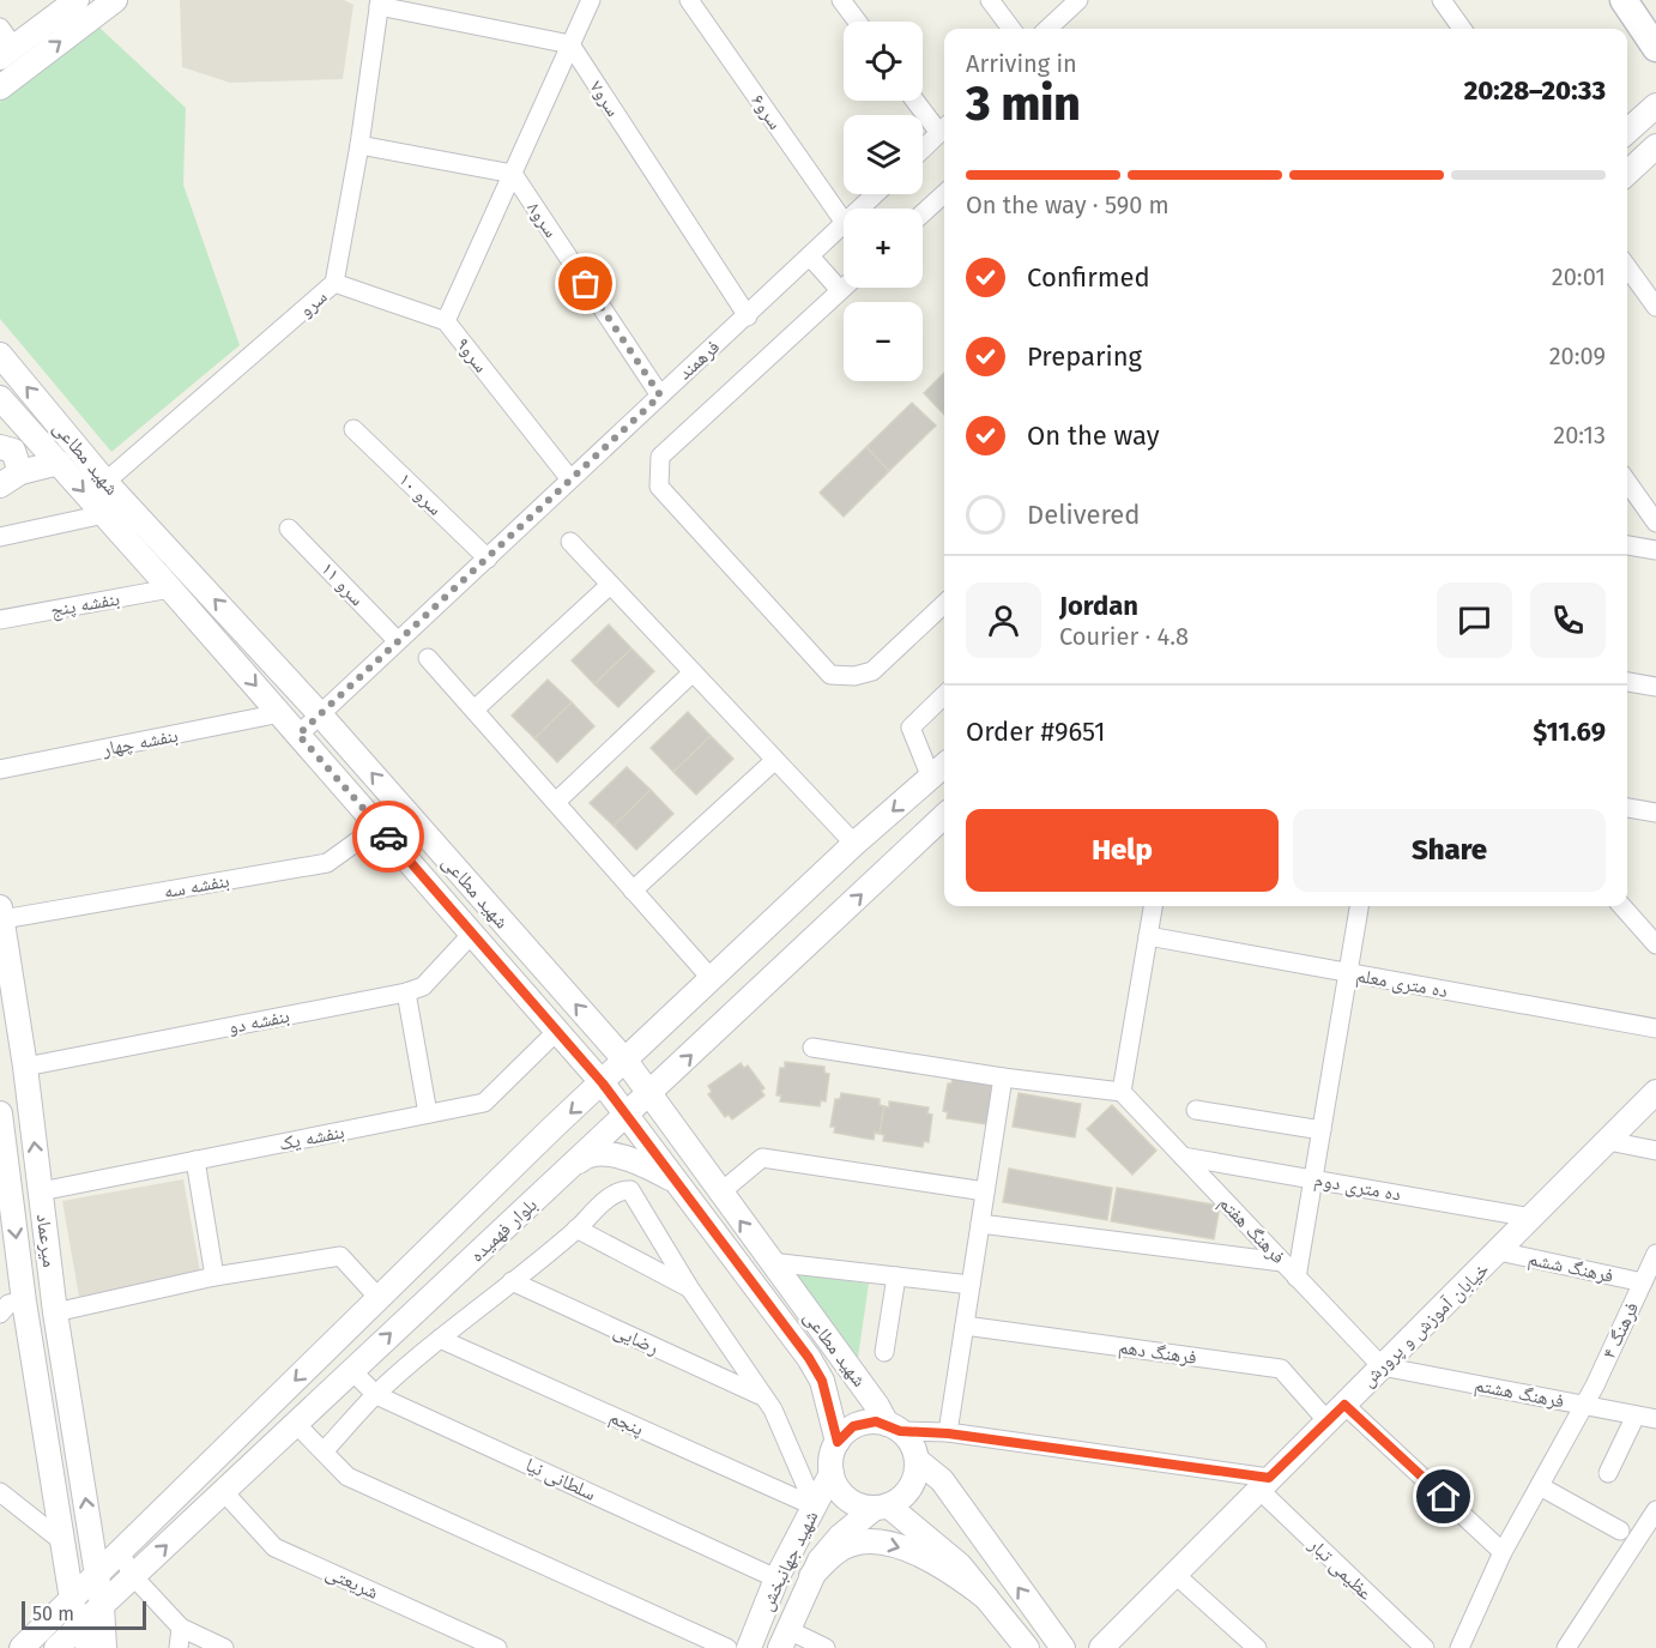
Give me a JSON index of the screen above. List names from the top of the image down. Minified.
{"streets":{"street":["سرو۷","سرو۶","سرو۸","سرو","سرو۹","فرهمند","شهید مطاعی","سرو ۱۰","۱۱ سرو","بنفشه پنج","بنفشه چهار","بنفشه سه","ده متری معلم","بنفشه دو","بنفشه یک","ده متری دوم","بلوار فهمیده","فرهنگ هفتم","میرعماد","فرهنگ ششم","خیابان آموزش و پرورش","فرهنگ ۴","رضایی","فرهنگ دهم","فرهنگ هشتم","پنجم","سلطانی نیا","شهید جهانبخش","عظیمی تبار","شریعتی"]},"crossings":[["سرو۷","فرهمند"],["سرو۸","فرهمند"],["سرو","سرو۹"],["سرو","شهید مطاعی"],["سرو۹","فرهمند"],["فرهمند","شهید مطاعی"],["فرهمند","سرو ۱۰"],["فرهمند","۱۱ سرو"],["شهید مطاعی","بنفشه پنج"],["شهید مطاعی","بنفشه چهار"],["شهید مطاعی","بنفشه سه"],["شهید مطاعی","بنفشه دو"],["شهید مطاعی","بنفشه یک"],["شهید مطاعی","بلوار فهمیده"],["شهید مطاعی","شهید جهانبخش"],["بنفشه سه","میرعماد"],["بنفشه دو","میرعماد"],["بنفشه یک","میرعماد"],["ده متری دوم","فرهنگ هفتم"],["ده متری دوم","خیابان آموزش و پرورش"],["بلوار فهمیده","میرعماد"],["بلوار فهمیده","سلطانی نیا"],["بلوار فهمیده","شریعتی"],["فرهنگ هفتم","خیابان آموزش و پرورش"],["فرهنگ هفتم","فرهنگ هشتم"],["فرهنگ ششم","خیابان آموزش و پرورش"],["فرهنگ ششم","فرهنگ ۴"],["خیابان آموزش و پرورش","فرهنگ دهم"],["خیابان آموزش و پرورش","فرهنگ هشتم"],["خیابان آموزش و پرورش","عظیمی تبار"],["فرهنگ ۴","فرهنگ هشتم"],["پنجم","شهید جهانبخش"],["سلطانی نیا","شهید جهانبخش"]],"scale_bar":"50 m","page":{"map_buttons":["+","−"],"heading":["3 min","Arriving in","20:28–20:33"],"panel":["Jordan","Courier · 4.8","Order #9651","$11.69"],"bar":"On the way · 590 m","list":[["Confirmed","20:01"],["Preparing","20:09"],["On the way","20:13"],"Delivered"],"buttons":["Help","Share"],"scale":"50 m"}}
